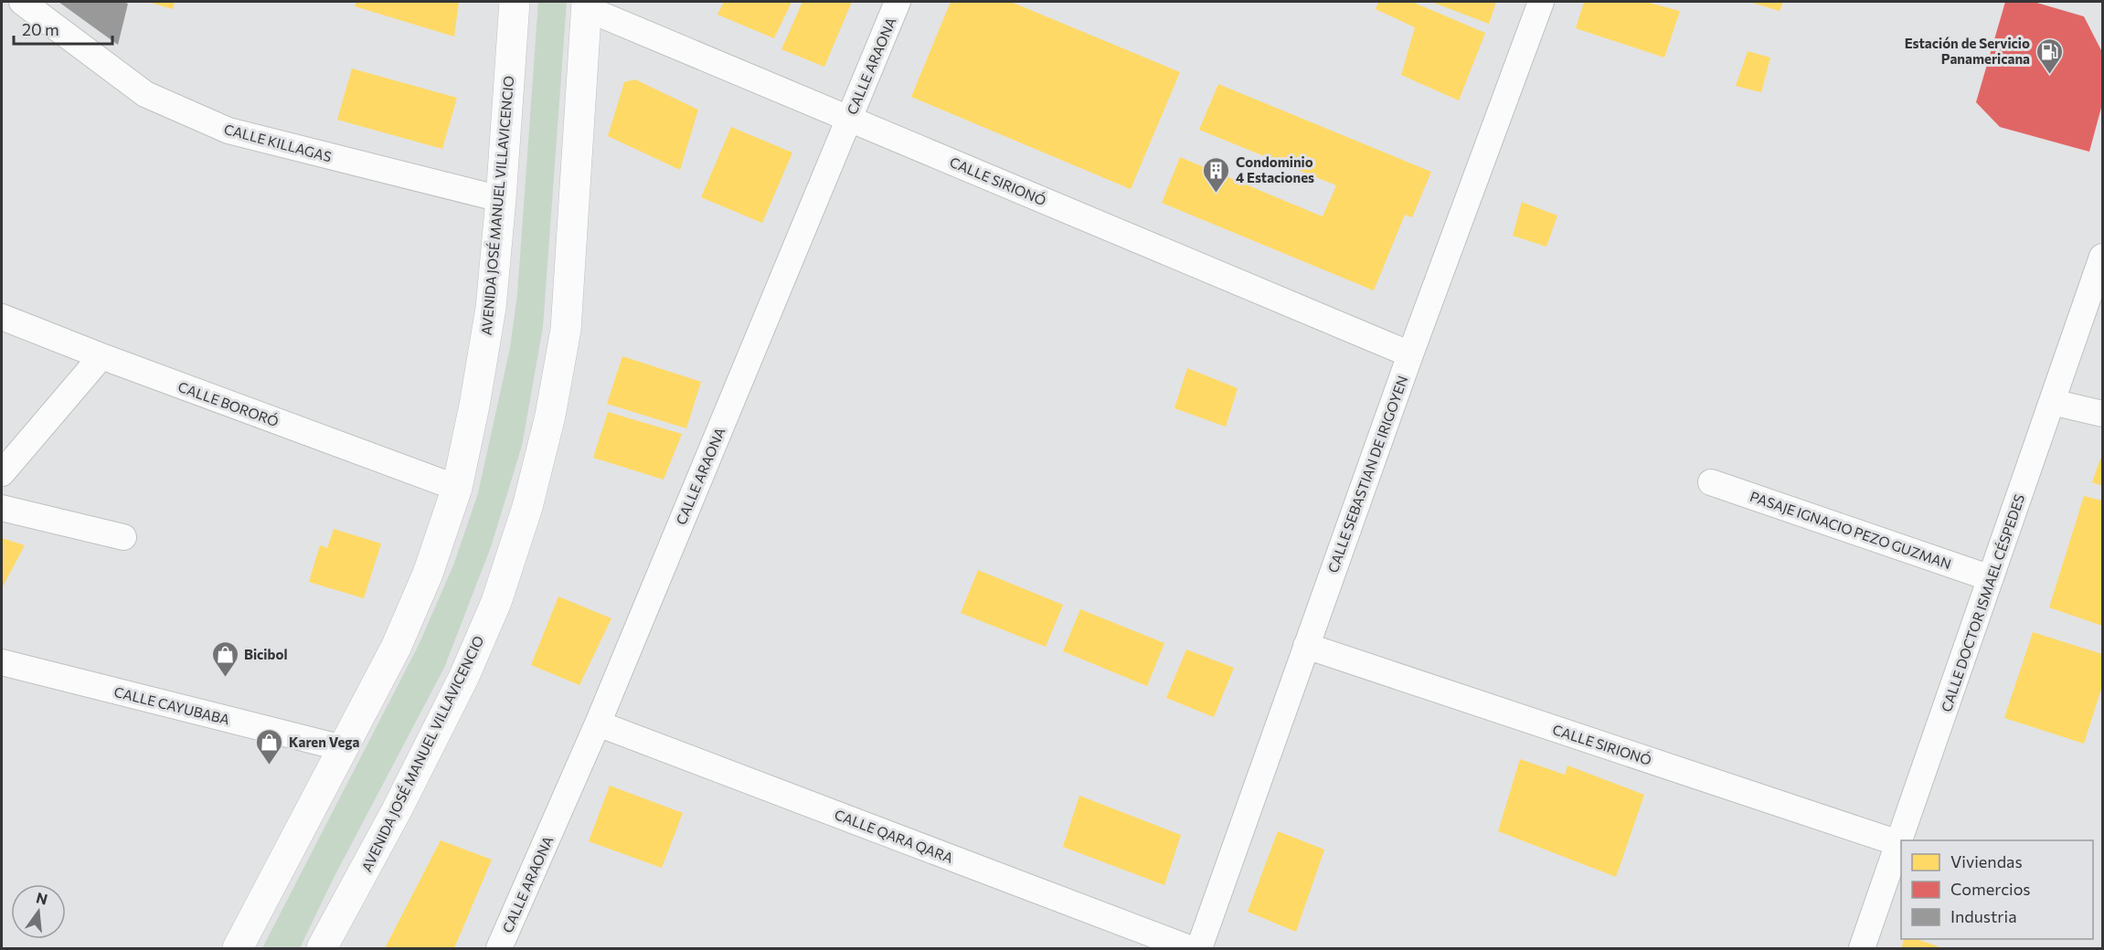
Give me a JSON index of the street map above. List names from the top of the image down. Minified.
{"streets":{"main road":["AVENIDA JOSÉ MANUEL VILLAVICENCIO"],"street":["CALLE ARAONA","CALLE KILLAGAS","CALLE SIRIONÓ","CALLE BORORÓ","CALLE SEBASTIAN DE IRIGOYEN","PASAJE IGNACIO PEZO GUZMAN","CALLE DOCTOR ISMAEL CÉSPEDES","CALLE CAYUBABA","CALLE QARA QARA"]},"crossings":[["CALLE ARAONA","CALLE SIRIONÓ"],["CALLE ARAONA","CALLE QARA QARA"],["CALLE KILLAGAS","AVENIDA JOSÉ MANUEL VILLAVICENCIO"],["CALLE SIRIONÓ","AVENIDA JOSÉ MANUEL VILLAVICENCIO"],["CALLE SIRIONÓ","CALLE SEBASTIAN DE IRIGOYEN"],["CALLE SIRIONÓ","CALLE DOCTOR ISMAEL CÉSPEDES"],["AVENIDA JOSÉ MANUEL VILLAVICENCIO","CALLE BORORÓ"],["AVENIDA JOSÉ MANUEL VILLAVICENCIO","CALLE CAYUBABA"],["PASAJE IGNACIO PEZO GUZMAN","CALLE DOCTOR ISMAEL CÉSPEDES"]],"places":{"fuel station":["Estación de Servicio Panamericana"],"building":["Condominio 4 Estaciones"],"shop":["Bicibol","Karen Vega"]},"legend":["Viviendas","Comercios","Industria"],"scale_bar":"20 m","north":"top"}
